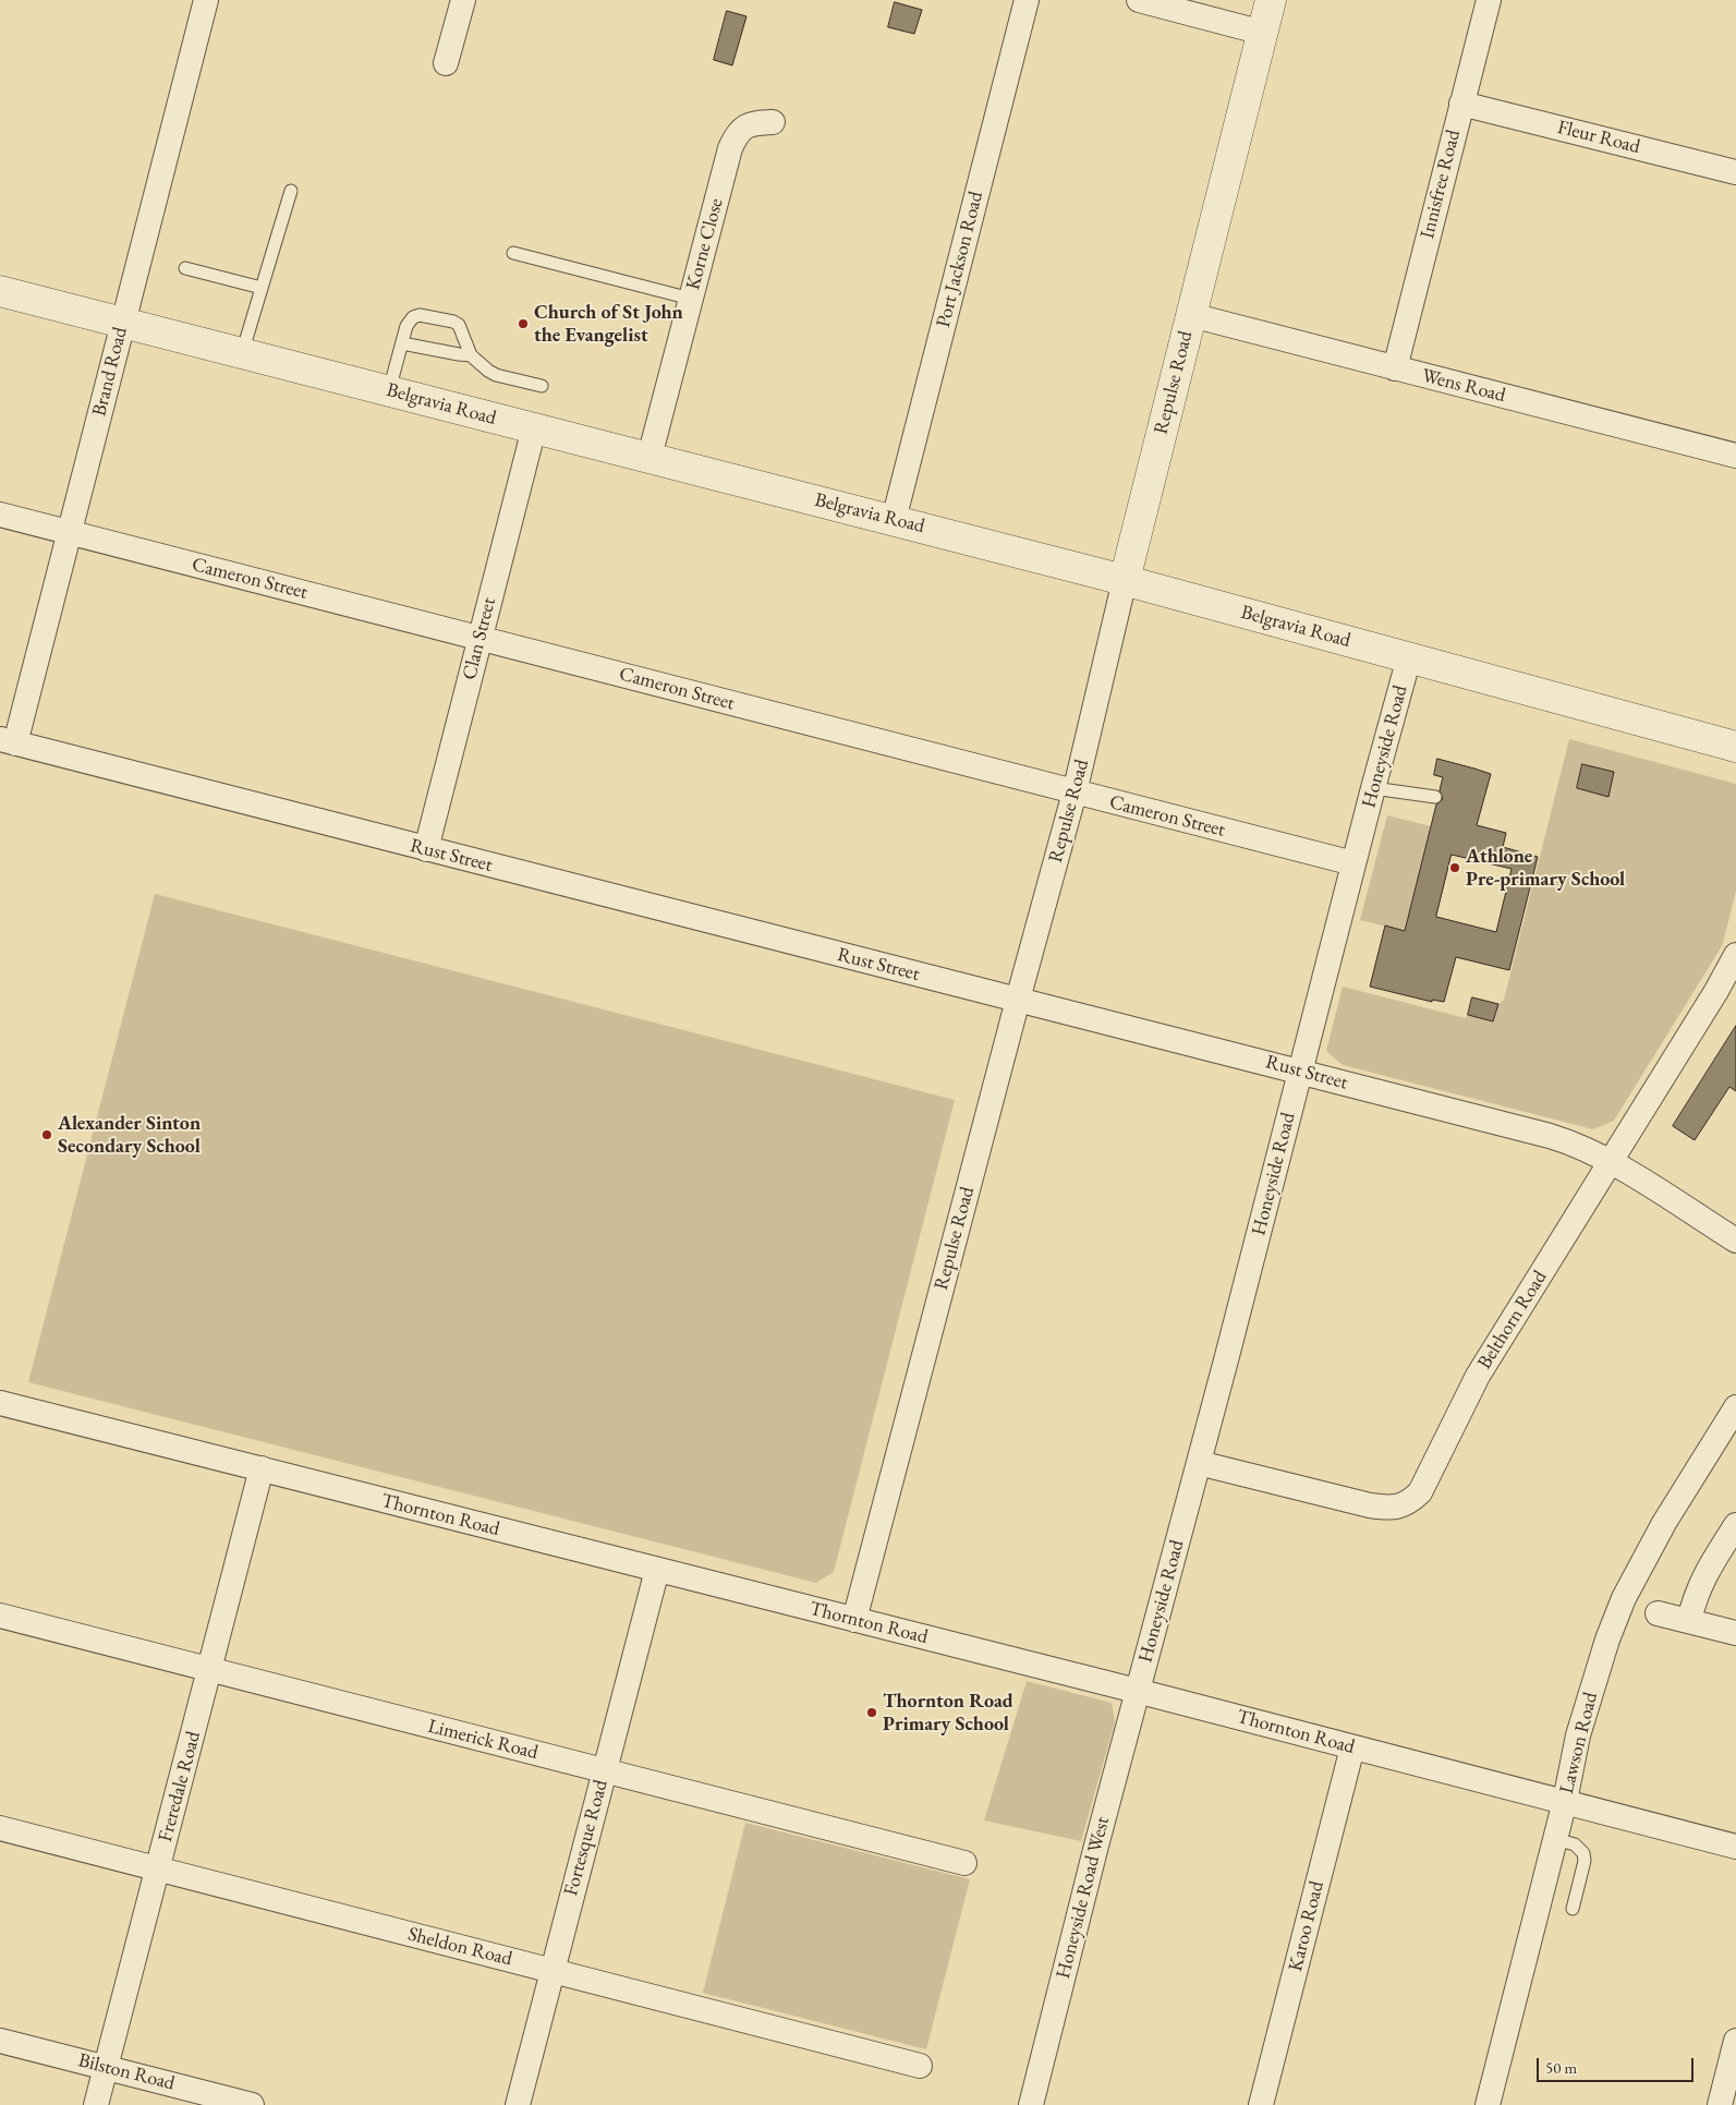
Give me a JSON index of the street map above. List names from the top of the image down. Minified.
{"streets":{"street":["Fleur Road","Innisfree Road","Korne Close","Port Jackson Road","Brand Road","Repulse Road","Wens Road","Belgravia Road","Cameron Street","Clan Street","Honeyside Road","Rust Street","Belthorn Road","Thornton Road","Limerick Road","Lawson Road","Freredale Road","Fortesque Road","Honeyside Road West","Karoo Road","Sheldon Road","Bilston Road"]},"crossings":[["Fleur Road","Innisfree Road"],["Innisfree Road","Wens Road"],["Korne Close","Belgravia Road"],["Port Jackson Road","Belgravia Road"],["Brand Road","Belgravia Road"],["Brand Road","Cameron Street"],["Brand Road","Rust Street"],["Repulse Road","Wens Road"],["Repulse Road","Belgravia Road"],["Repulse Road","Cameron Street"],["Repulse Road","Rust Street"],["Repulse Road","Thornton Road"],["Belgravia Road","Clan Street"],["Belgravia Road","Honeyside Road"],["Cameron Street","Clan Street"],["Cameron Street","Honeyside Road"],["Clan Street","Rust Street"],["Honeyside Road","Rust Street"],["Honeyside Road","Belthorn Road"],["Honeyside Road","Thornton Road"],["Honeyside Road","Honeyside Road West"],["Rust Street","Belthorn Road"],["Thornton Road","Lawson Road"],["Thornton Road","Freredale Road"],["Thornton Road","Fortesque Road"],["Thornton Road","Honeyside Road West"],["Thornton Road","Karoo Road"],["Limerick Road","Freredale Road"],["Limerick Road","Fortesque Road"],["Freredale Road","Sheldon Road"],["Freredale Road","Bilston Road"],["Fortesque Road","Sheldon Road"]],"places":["Church of St John the Evangelist","Athlone Pre-primary School","Alexander Sinton Secondary School","Thornton Road Primary School"],"scale_bar":"50 m"}
